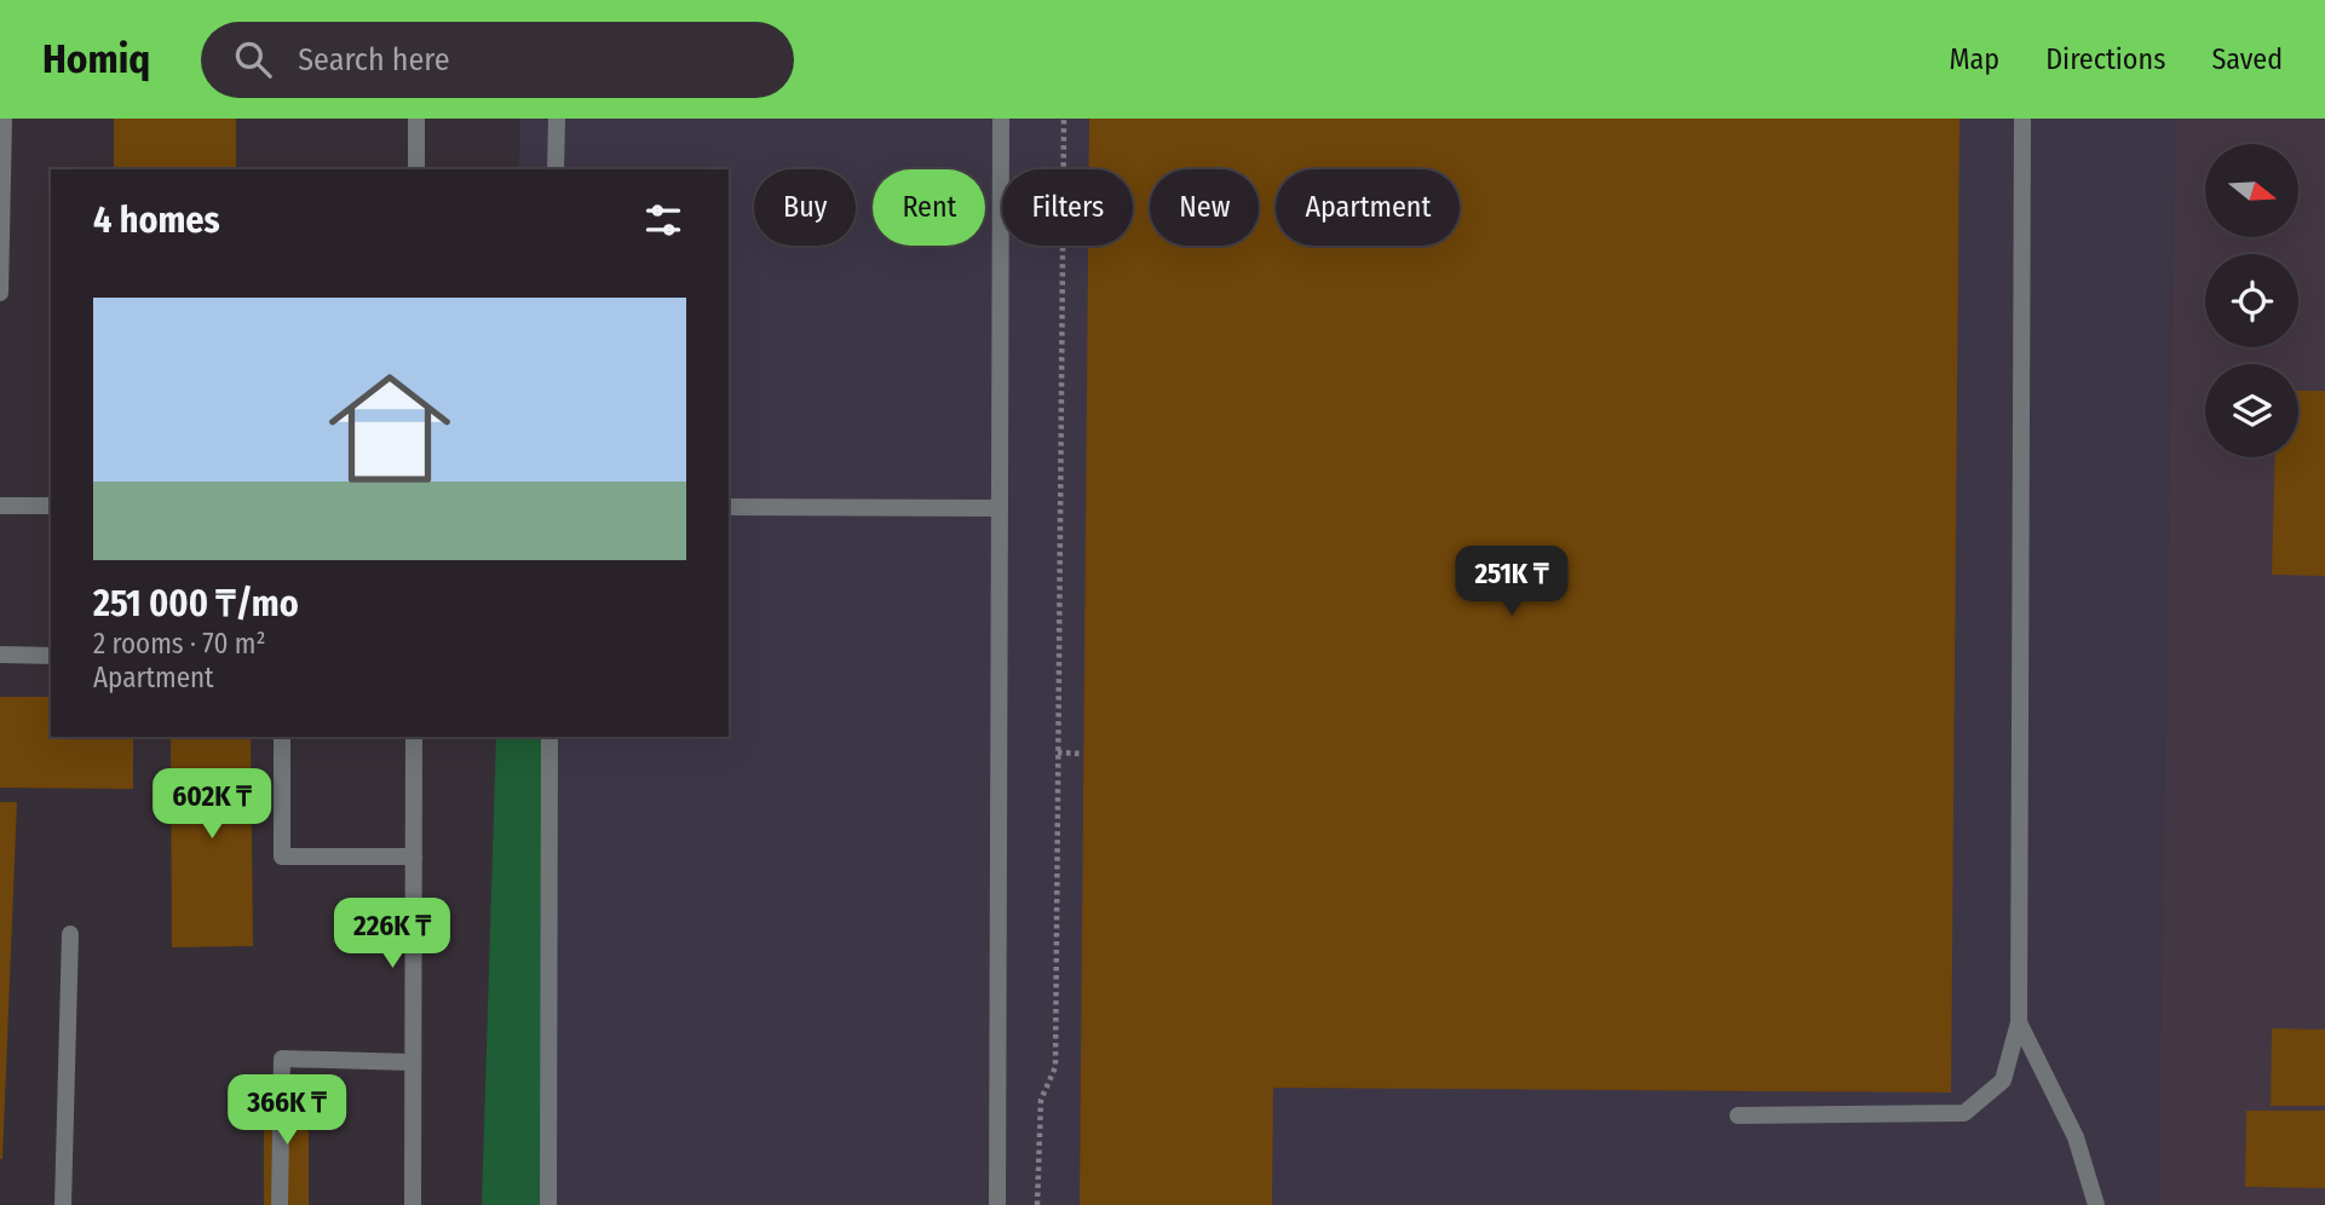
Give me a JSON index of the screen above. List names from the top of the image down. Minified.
{"north":"right","page":{"header":"Homiq","search":"Search here","nav":["Map","Directions","Saved"],"chip":["Buy","Rent","Filters","New","Apartment"],"heading":"4 homes","list":[{"name":"251 000 ₸/mo","note":"2 rooms · 70 m² · Apartment"}],"price":["251K ₸","602K ₸","226K ₸","366K ₸"]}}
